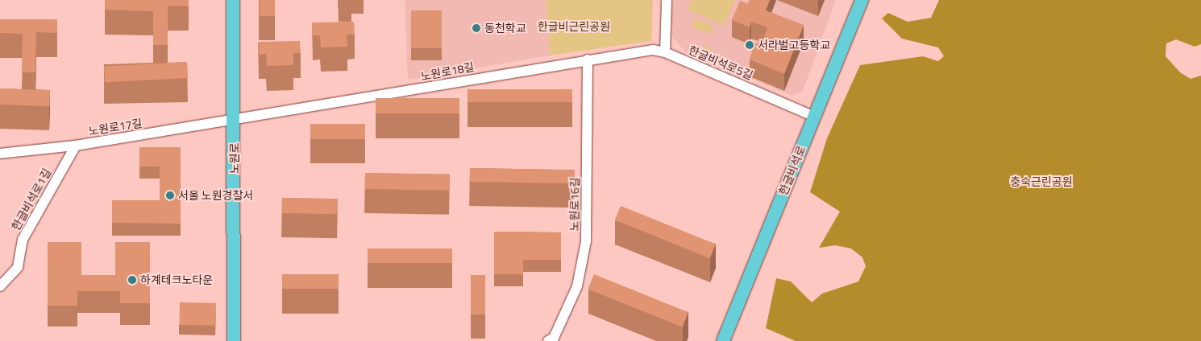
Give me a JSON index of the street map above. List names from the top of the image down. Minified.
{"streets":{"main road":["노원로","한글비석로"],"street":["한글비석로5길","노원로18길","노원로17길","한글비석로1길","노원로16길"]},"crossings":[["한글비석로5길","노원로18길"],["한글비석로5길","한글비석로"],["노원로18길","노원로17길"],["노원로18길","노원로"],["노원로18길","노원로16길"],["노원로17길","노원로"],["노원로17길","한글비석로1길"]],"parks":["한글비근린공원","충숙근린공원"],"places":["동천학교","서라벌고등학교","서울 노원경찰서","하계테크노타운"]}
